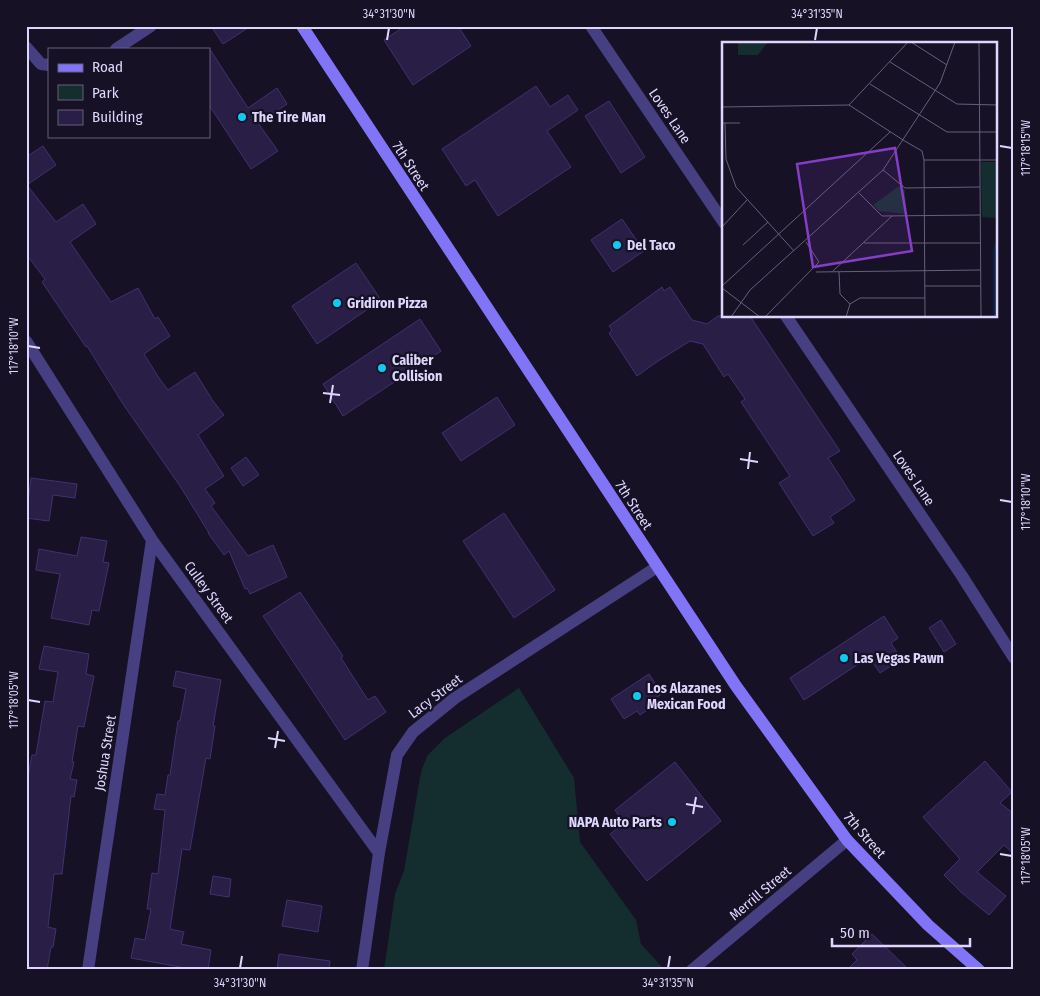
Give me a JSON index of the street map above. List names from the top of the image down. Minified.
{"streets":{"main road":["7th Street"],"street":["Loves Lane","Culley Street","Lacy Street","Joshua Street","Merrill Street"]},"crossings":[["7th Street","Lacy Street"],["7th Street","Merrill Street"],["Culley Street","Lacy Street"],["Culley Street","Joshua Street"]],"places":["The Tire Man","Del Taco","Gridiron Pizza","Caliber Collision","Las Vegas Pawn","Los Alazanes Mexican Food","NAPA Auto Parts"],"legend":["Road","Park","Building"],"scale_bar":"50 m","coordinates":["34°31'30\"N","34°31'35\"N","117°18'15\"W","117°18'10\"W","117°18'05\"W"]}
